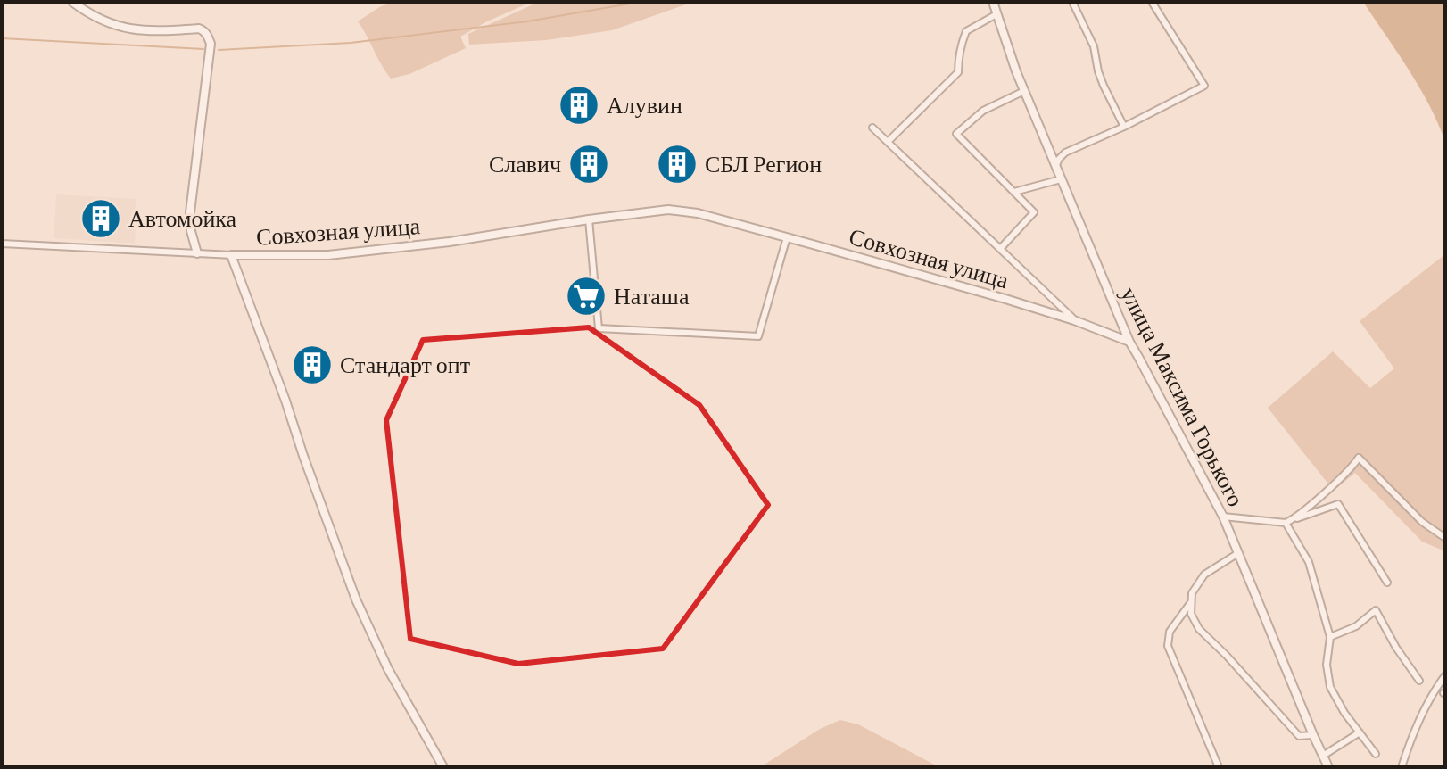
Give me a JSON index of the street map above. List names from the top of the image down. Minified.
{"streets":{"street":["Совхозная улица","улица Максима Горького"]},"crossings":[["Совхозная улица","улица Максима Горького"]],"places":{"building":["Алувин","Славич","СБЛ Регион","Автомойка","Стандарт опт"],"supermarket":["Наташа"]}}
